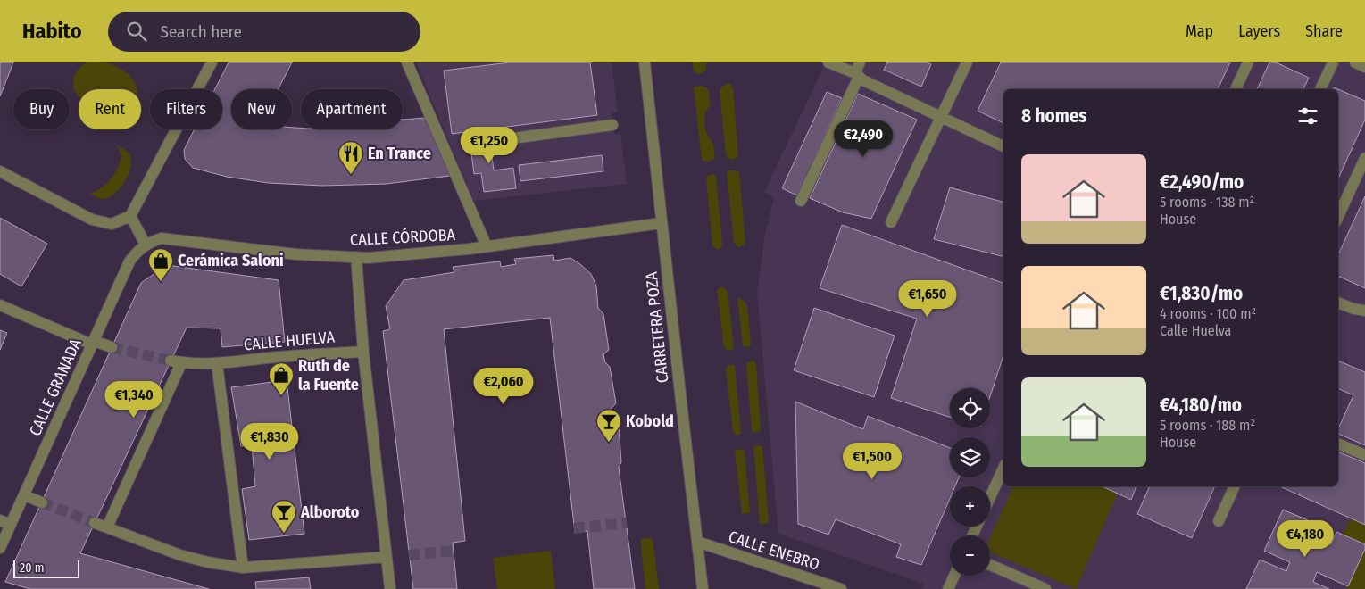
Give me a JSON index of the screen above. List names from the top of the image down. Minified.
{"streets":{"street":["CALLE CÓRDOBA","CARRETERA POZA","CALLE HUELVA","CALLE GRANADA","CALLE ENEBRO"]},"crossings":[["CALLE CÓRDOBA","CARRETERA POZA"],["CALLE CÓRDOBA","CALLE GRANADA"],["CARRETERA POZA","CALLE ENEBRO"]],"places":{"restaurant":["En Trance"],"shop":["Cerámica Saloni","Ruth de la Fuente"],"bar":["Kobold","Alboroto"]},"scale_bar":"20 m","page":{"header":"Habito","search":"Search here","nav":["Map","Layers","Share"],"chip":["Buy","Rent","Filters","New","Apartment"],"heading":"8 homes","price":["€2,490","€1,250","€1,650","€2,060","€1,340","€1,830","€1,500","€4,180"],"list":[{"name":"€2,490/mo","note":"5 rooms · 138 m² · House"},{"name":"€1,830/mo","note":"4 rooms · 100 m² · Calle Huelva"},{"name":"€4,180/mo","note":"5 rooms · 188 m² · House"}],"map_buttons":["+","−"],"scale":"20 m"}}
